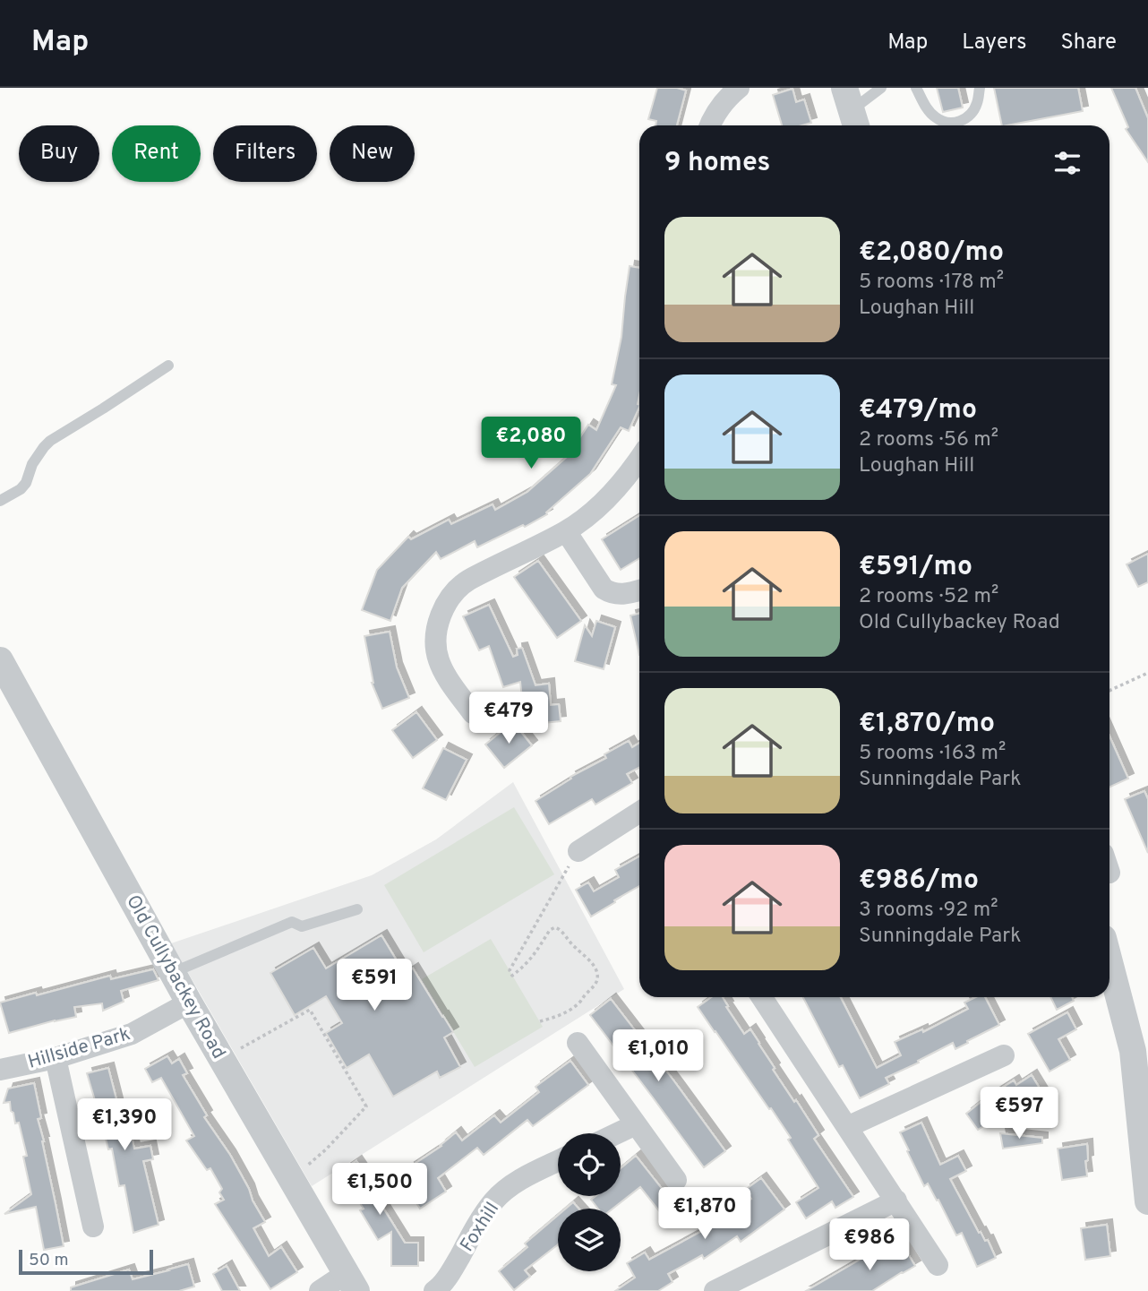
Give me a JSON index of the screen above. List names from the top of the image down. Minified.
{"streets":{"street":["Old Cullybackey Road","Hillside Park","Foxhill"]},"crossings":[["Old Cullybackey Road","Hillside Park"]],"scale_bar":"50 m","page":{"header":"Map","nav":["Map","Layers","Share"],"chip":["Buy","Rent","Filters","New"],"heading":"9 homes","list":[{"name":"€2,080/mo","note":"5 rooms · 178 m² · Loughan Hill"},{"name":"€479/mo","note":"2 rooms · 56 m² · Loughan Hill"},{"name":"€591/mo","note":"2 rooms · 52 m² · Old Cullybackey Road"},{"name":"€1,870/mo","note":"5 rooms · 163 m² · Sunningdale Park"},{"name":"€986/mo","note":"3 rooms · 92 m² · Sunningdale Park"}],"price":["€2,080","€479","€591","€1,010","€597","€1,390","€1,500","€1,870","€986"],"scale":"50 m"}}
